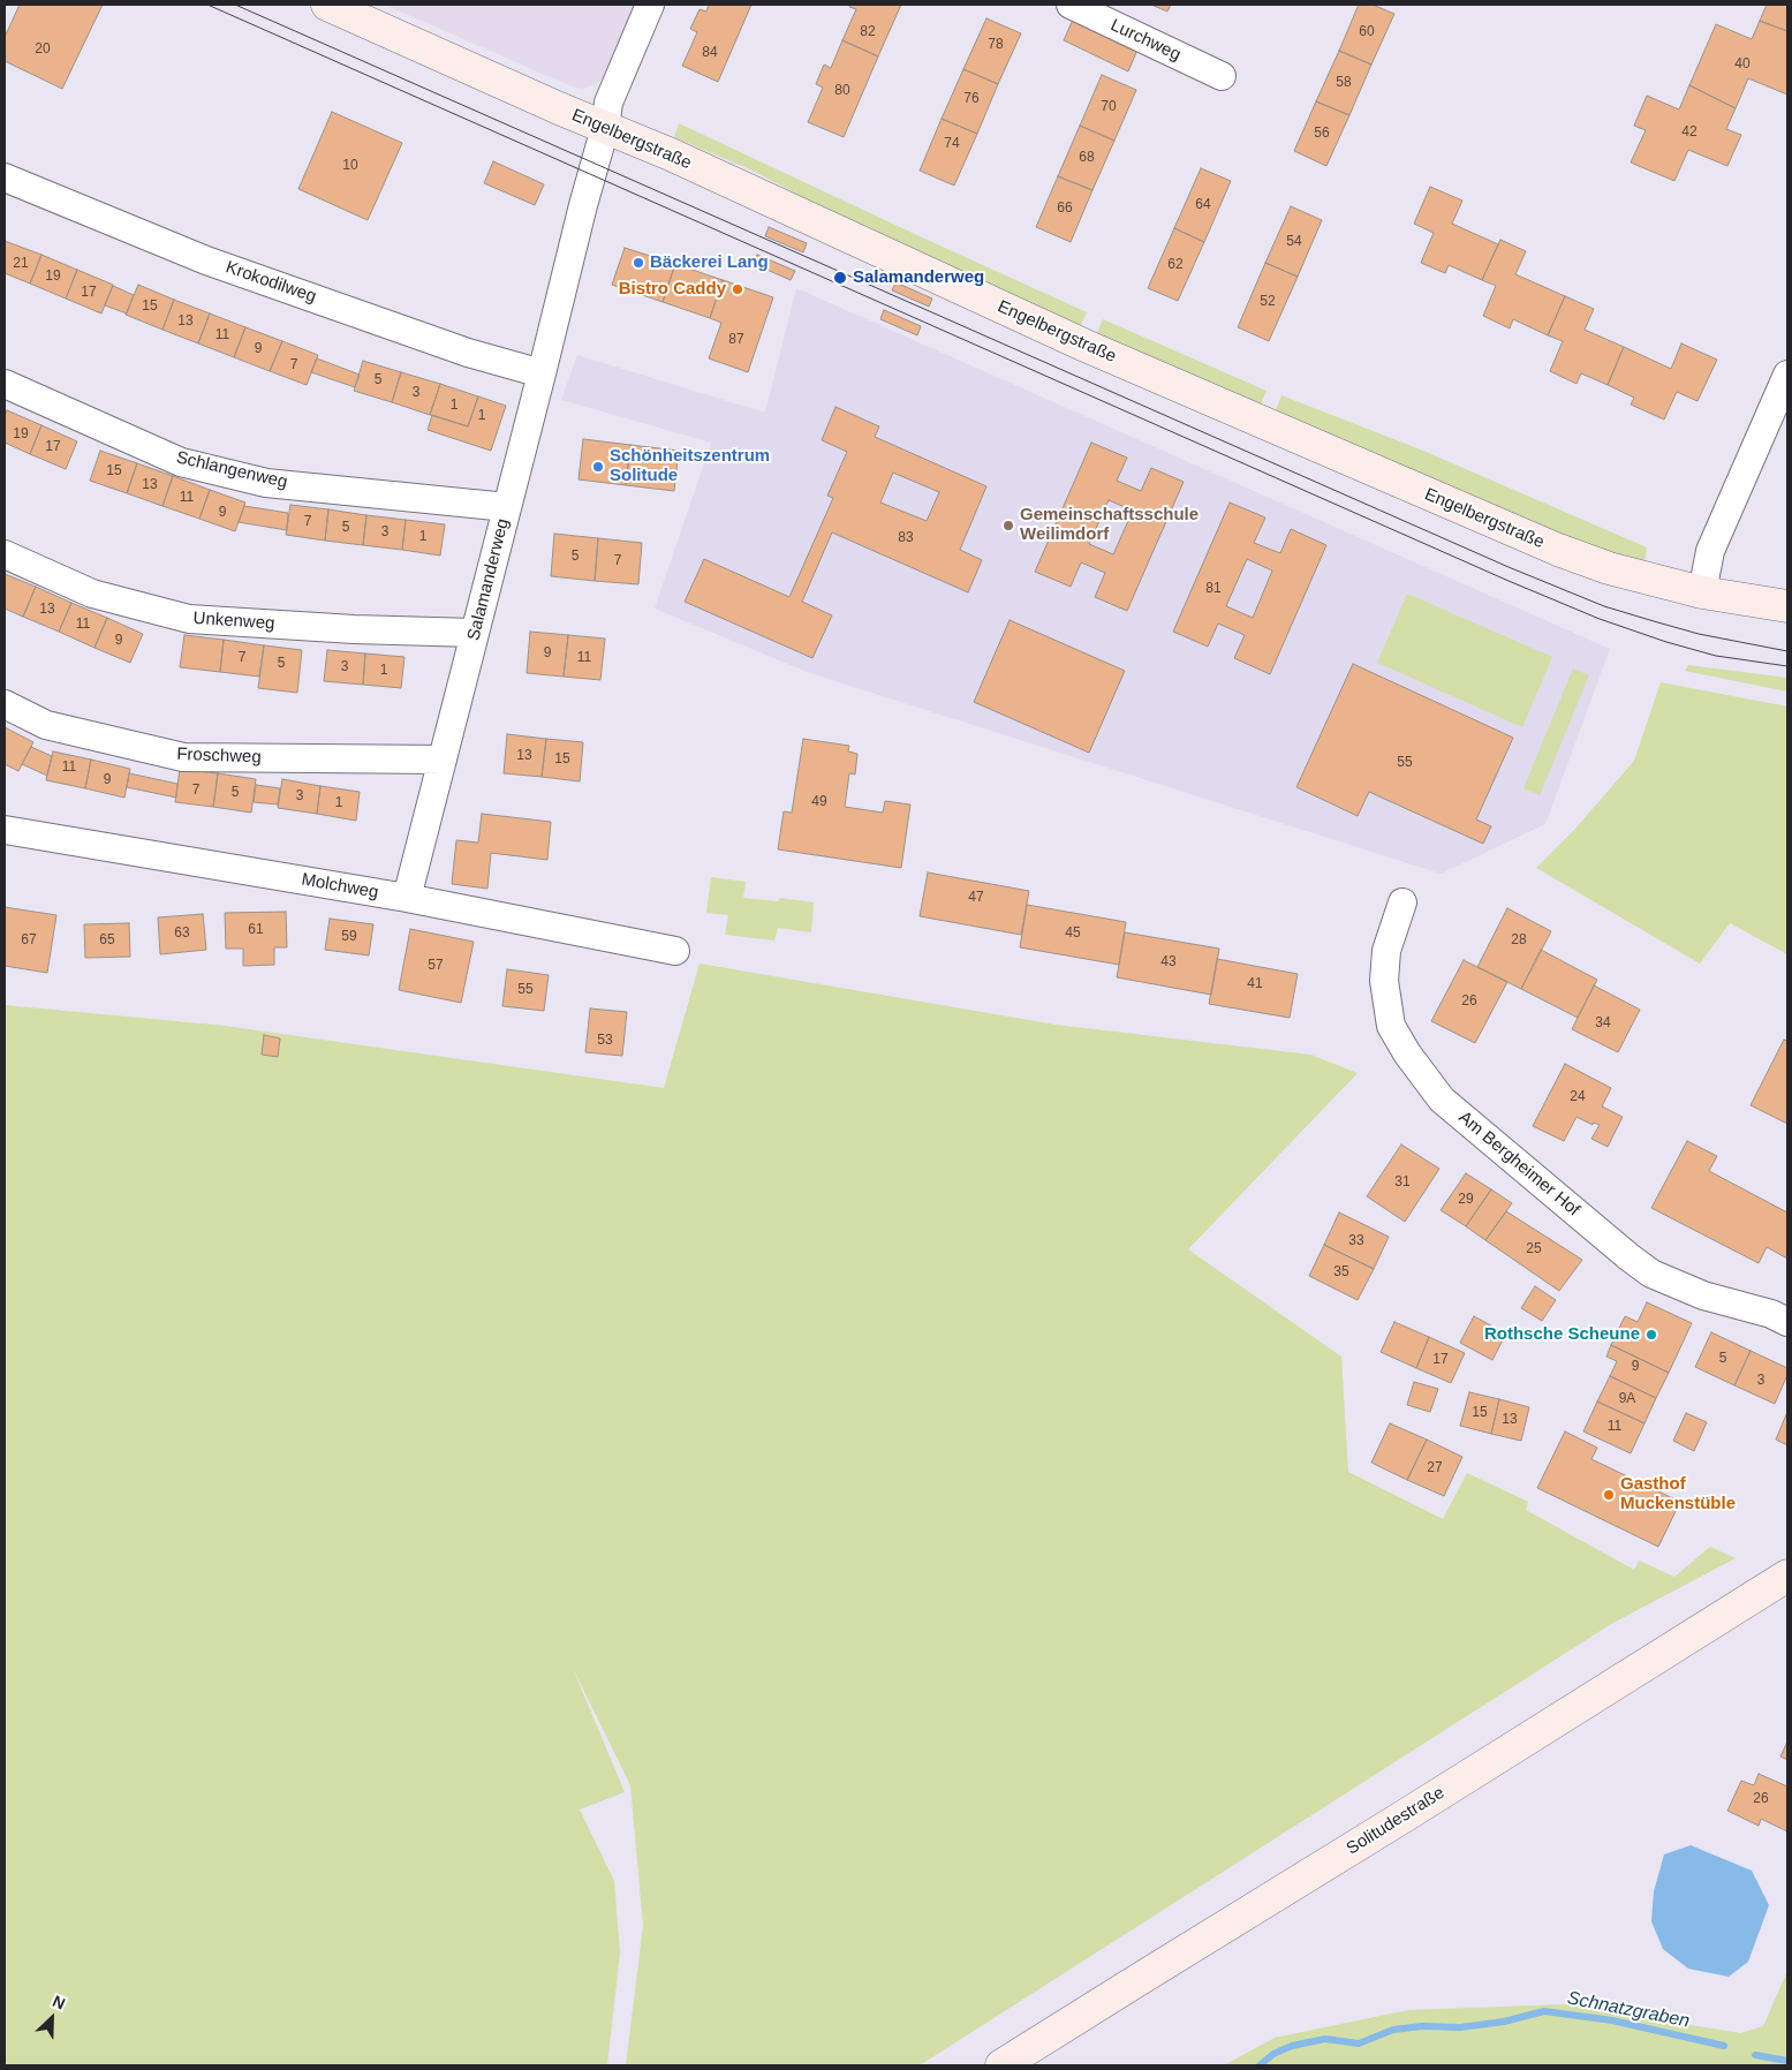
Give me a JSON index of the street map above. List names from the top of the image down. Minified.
{"streets":{"main road":["Engelbergstraße","Solitudestraße"],"street":["Lurchweg","Krokodilweg","Schlangenweg","Salamanderweg","Unkenweg","Froschweg","Molchweg","Am Bergheimer Hof"]},"crossings":[["Engelbergstraße","Salamanderweg"],["Krokodilweg","Salamanderweg"],["Schlangenweg","Salamanderweg"],["Salamanderweg","Unkenweg"],["Salamanderweg","Froschweg"],["Salamanderweg","Molchweg"]],"water":["Schnatzgraben"],"places":["Bäckerei Lang","Salamanderweg","Bistro Caddy","Schönheitszentrum Solitude","Gemeinschaftsschule Weilimdorf","Rothsche Scheune","Gasthof Muckenstüble"],"house_numbers":["82","60","78","20","84","40","58","80","76","70","42","56","74","68","10","64","66","54","21","62","19","17","52","15","13","11","87","9","7","5","3","1","1","19","17","15","13","11","9","7","5","3","1","83","5","7","81","13","11","9","9","7","11","5","3","1","13","15","55","11","9","7","5","3","49","1","47","61","63","45","59","67","65","28","43","57","41","55","26","34","53","24","31","29","33","25","35","5","17","9","3","9A","15","13","11","27","26"],"north":"top right"}
